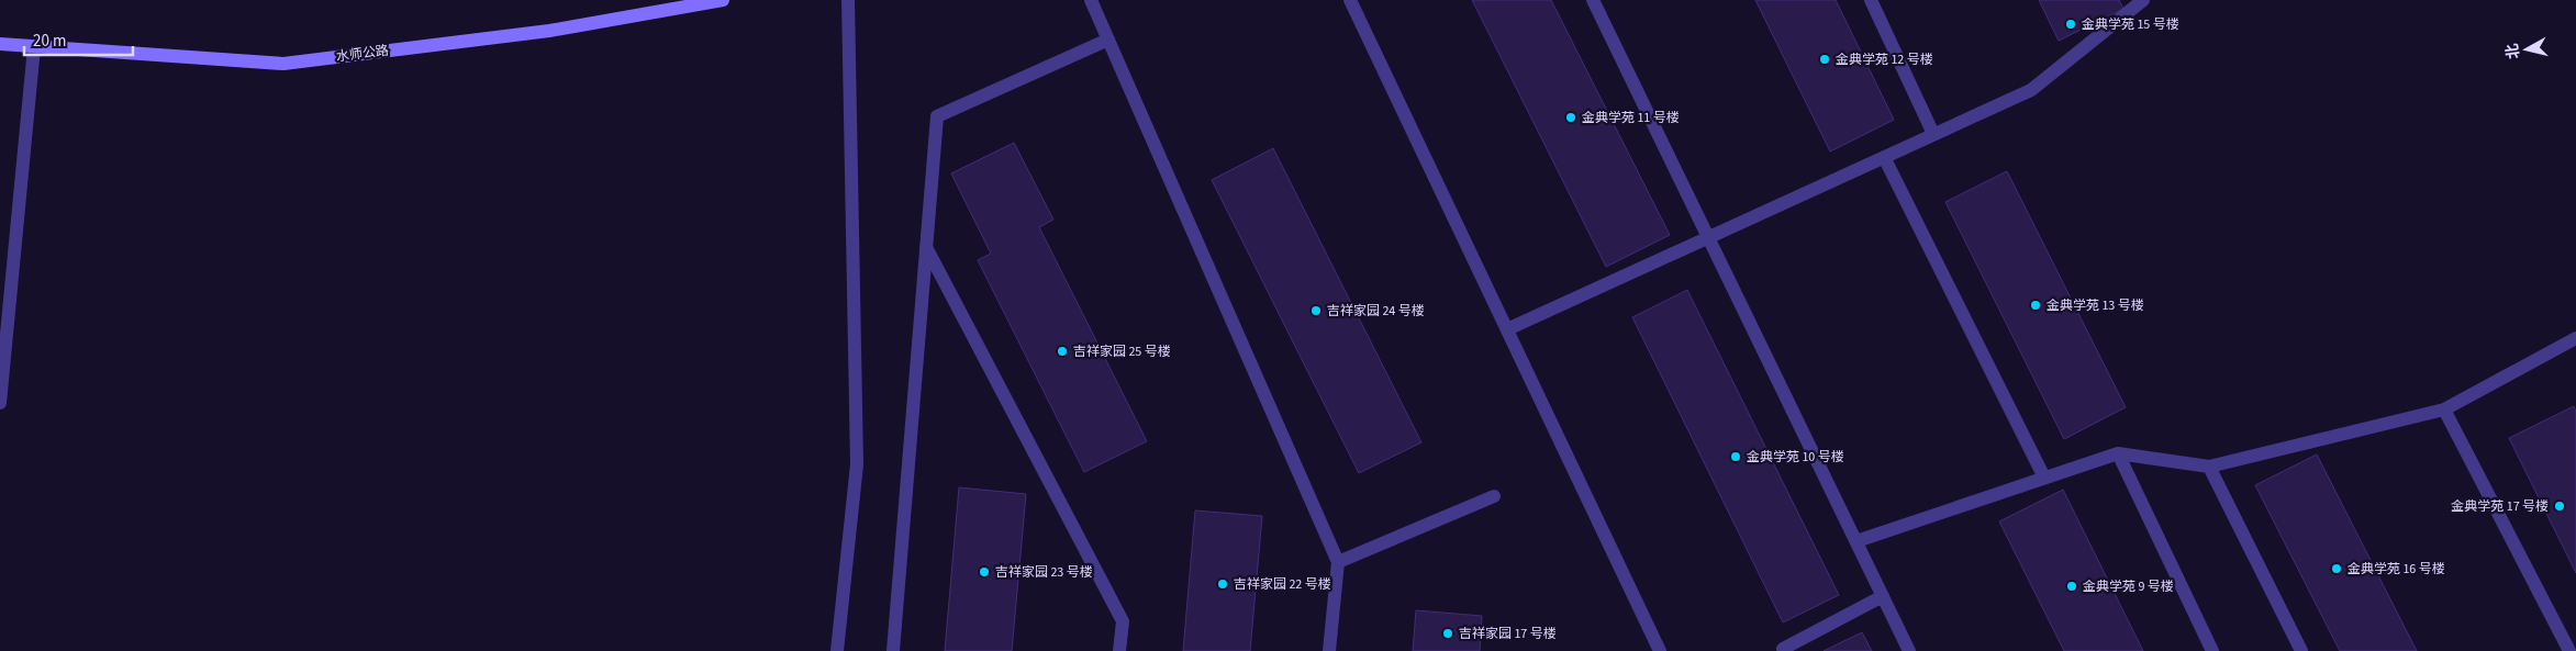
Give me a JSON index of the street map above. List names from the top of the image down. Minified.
{"streets":{"main road":["水师公路"]},"places":["金典学苑 15 号楼","金典学苑 12 号楼","金典学苑 11 号楼","金典学苑 13 号楼","吉祥家园 24 号楼","吉祥家园 25 号楼","金典学苑 10 号楼","金典学苑 17 号楼","金典学苑 16 号楼","吉祥家园 23 号楼","吉祥家园 22 号楼","金典学苑 9 号楼","吉祥家园 17 号楼"],"scale_bar":"20 m","north":"left"}
